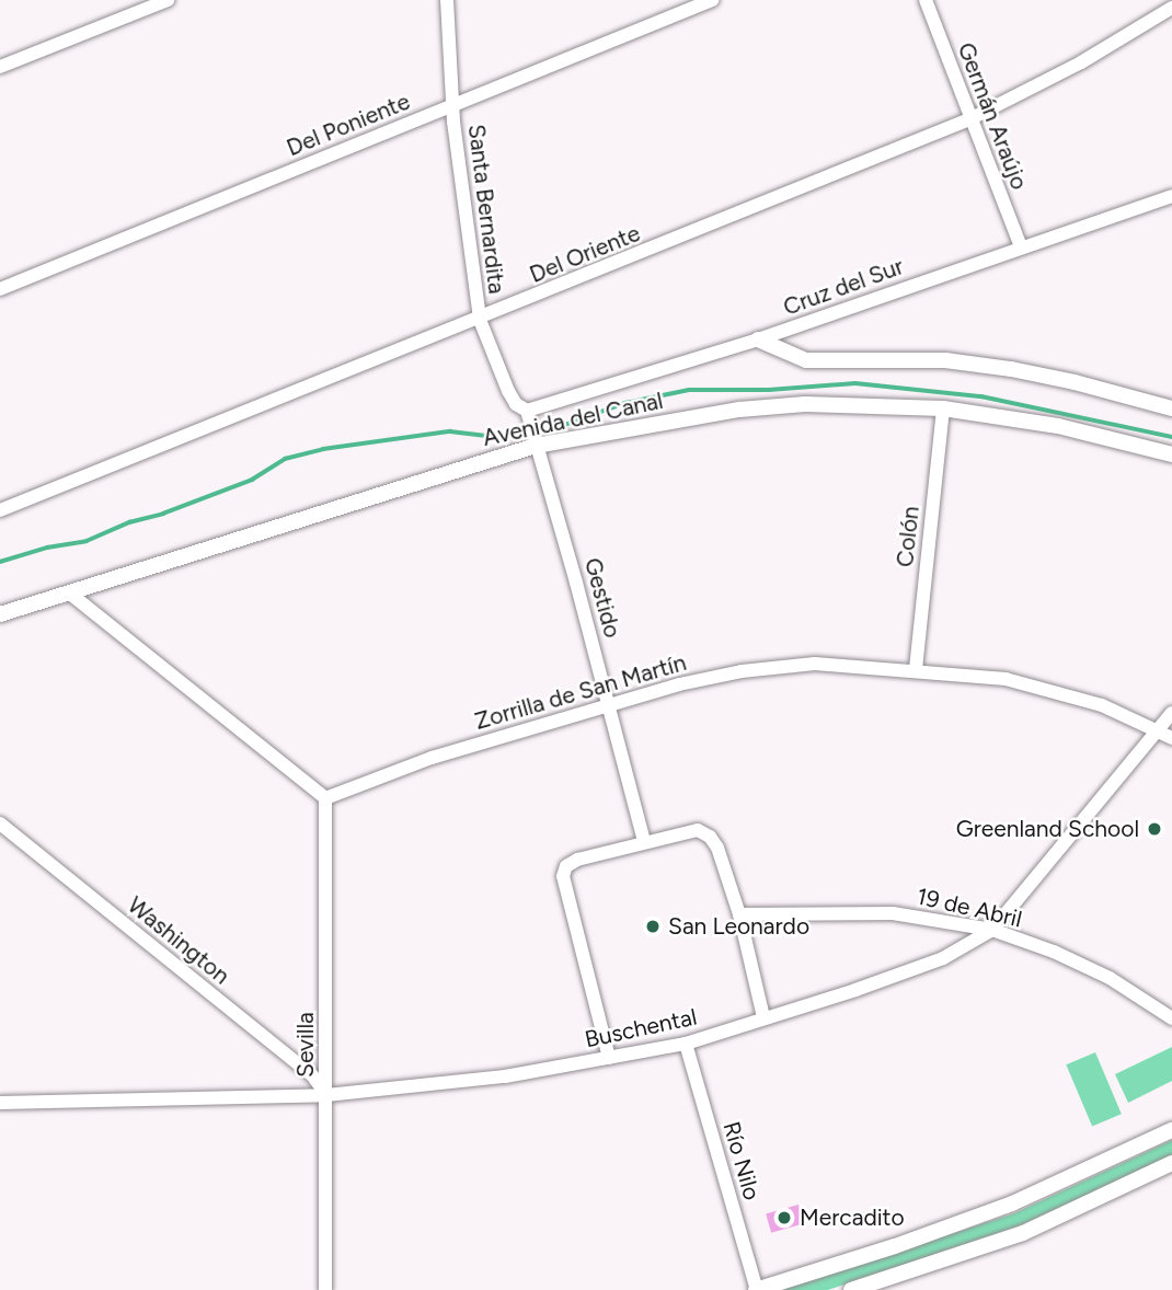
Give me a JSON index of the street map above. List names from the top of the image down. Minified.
{"streets":{"street":["Germán Araújo","Del Poniente","Santa Bernardita","Del Oriente","Cruz del Sur","Avenida del Canal","Colón","Gestido","Zorrilla de San Martín","19 de Abril","Washington","Buschental","Sevilla","Río Nilo"]},"crossings":[["Germán Araújo","Del Oriente"],["Germán Araújo","Cruz del Sur"],["Del Poniente","Santa Bernardita"],["Santa Bernardita","Del Oriente"],["Santa Bernardita","Cruz del Sur"],["Santa Bernardita","Gestido"],["Cruz del Sur","Gestido"],["Avenida del Canal","Colón"],["Avenida del Canal","Gestido"],["Colón","Zorrilla de San Martín"],["Gestido","Zorrilla de San Martín"],["Zorrilla de San Martín","Buschental"],["Zorrilla de San Martín","Sevilla"],["19 de Abril","Buschental"],["Washington","Buschental"],["Washington","Sevilla"],["Buschental","Sevilla"],["Buschental","Río Nilo"]],"places":["Greenland School","San Leonardo","Mercadito"]}
